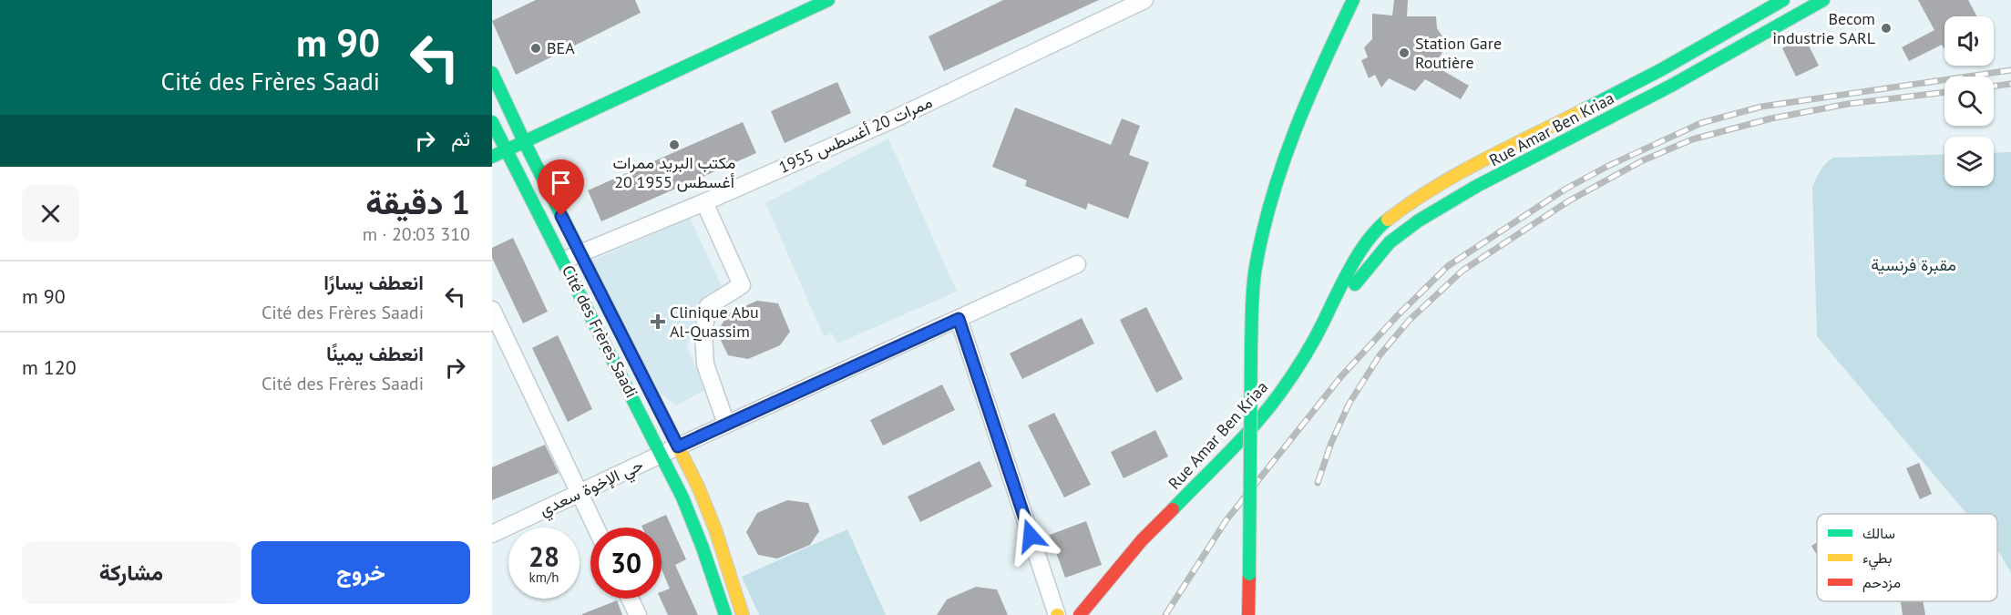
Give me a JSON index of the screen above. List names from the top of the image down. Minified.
{"streets":{"main road":["Rue Amar Ben Kriaa","Cité des Frères Saadi"],"street":["ممرات 20 أغسطس 1955","حي الإخوة سعدي"]},"crossings":[["ممرات 20 أغسطس 1955","Cité des Frères Saadi"],["Cité des Frères Saadi","حي الإخوة سعدي"]],"parks":["مقبرة فرنسية"],"places":{"other":["Becom industrie SARL","BEA","Station Gare Routière","مكتب البريد ممرات 20 أغسطس 1955"],"health":["Clinique Abu Al-Quassim"]},"legend":["سالك","بطيء","مزدحم"],"page":{"turn":["90 m","Cité des Frères Saadi"],"then":"ثم","heading":["1 دقيقة","310 m · 20:03"],"list":[{"name":"انعطف يسارًا","note":"Cité des Frères Saadi","value":"90 m"},{"name":"انعطف يمينًا","note":"Cité des Frères Saadi","value":"120 m"}],"speed":"28 km/h","limit":"30","buttons":["خروج","مشاركة"]}}
